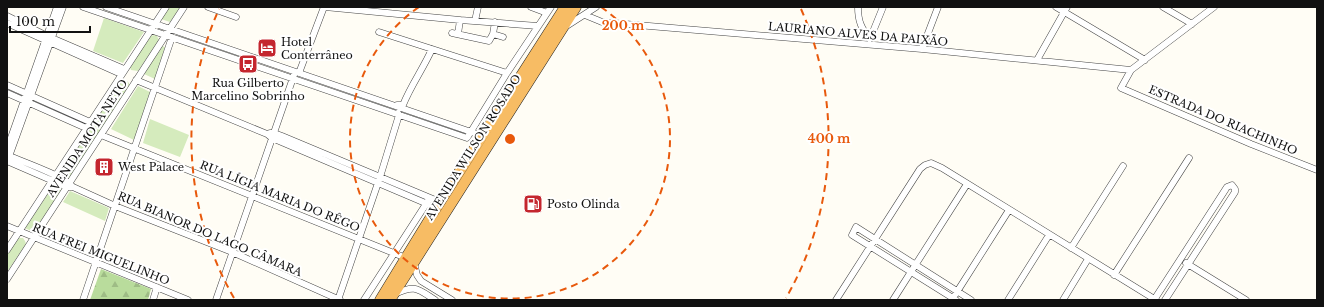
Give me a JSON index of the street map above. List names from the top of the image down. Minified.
{"streets":{"highway":["AVENIDA WILSON ROSADO"],"street":["LAURIANO ALVES DA PAIXÃO","ESTRADA DO RIACHINHO","AVENIDA MOTA NETO","RUA LÍGIA MARIA DO RÊGO","RUA BIANOR DO LAGO CÂMARA","RUA FREI MIGUELINHO"]},"crossings":[["LAURIANO ALVES DA PAIXÃO","ESTRADA DO RIACHINHO"],["AVENIDA MOTA NETO","RUA LÍGIA MARIA DO RÊGO"],["AVENIDA MOTA NETO","RUA BIANOR DO LAGO CÂMARA"],["AVENIDA MOTA NETO","RUA FREI MIGUELINHO"],["AVENIDA WILSON ROSADO","RUA LÍGIA MARIA DO RÊGO"]],"places":{"hotel":["Hotel Conterrâneo"],"bus stop":["Rua Gilberto Marcelino Sobrinho"],"building":["West Palace"],"fuel station":["Posto Olinda"]},"scale_bar":"100 m","rings":["200 m","400 m"]}
